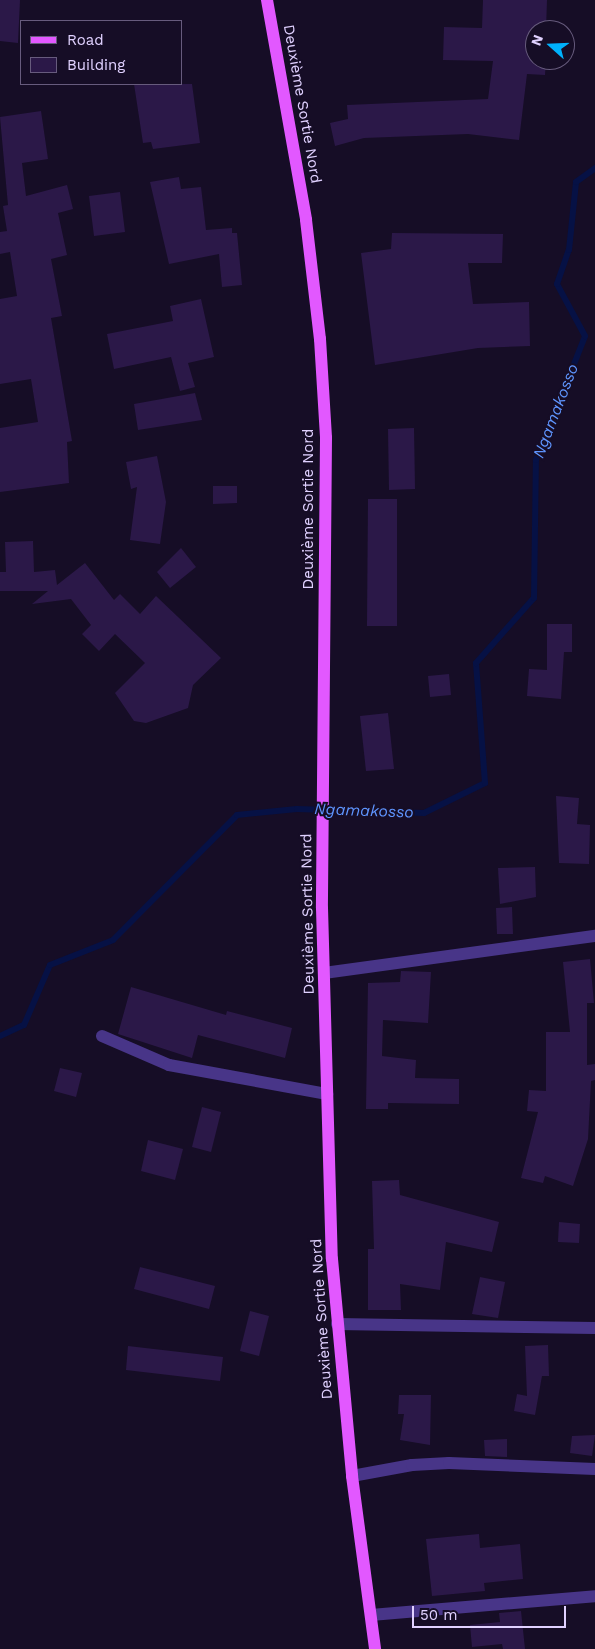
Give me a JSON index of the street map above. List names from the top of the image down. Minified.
{"streets":{"main road":["Deuxième Sortie Nord"]},"water":["Ngamakosso"],"legend":["Road","Building"],"scale_bar":"50 m","north":"left"}
